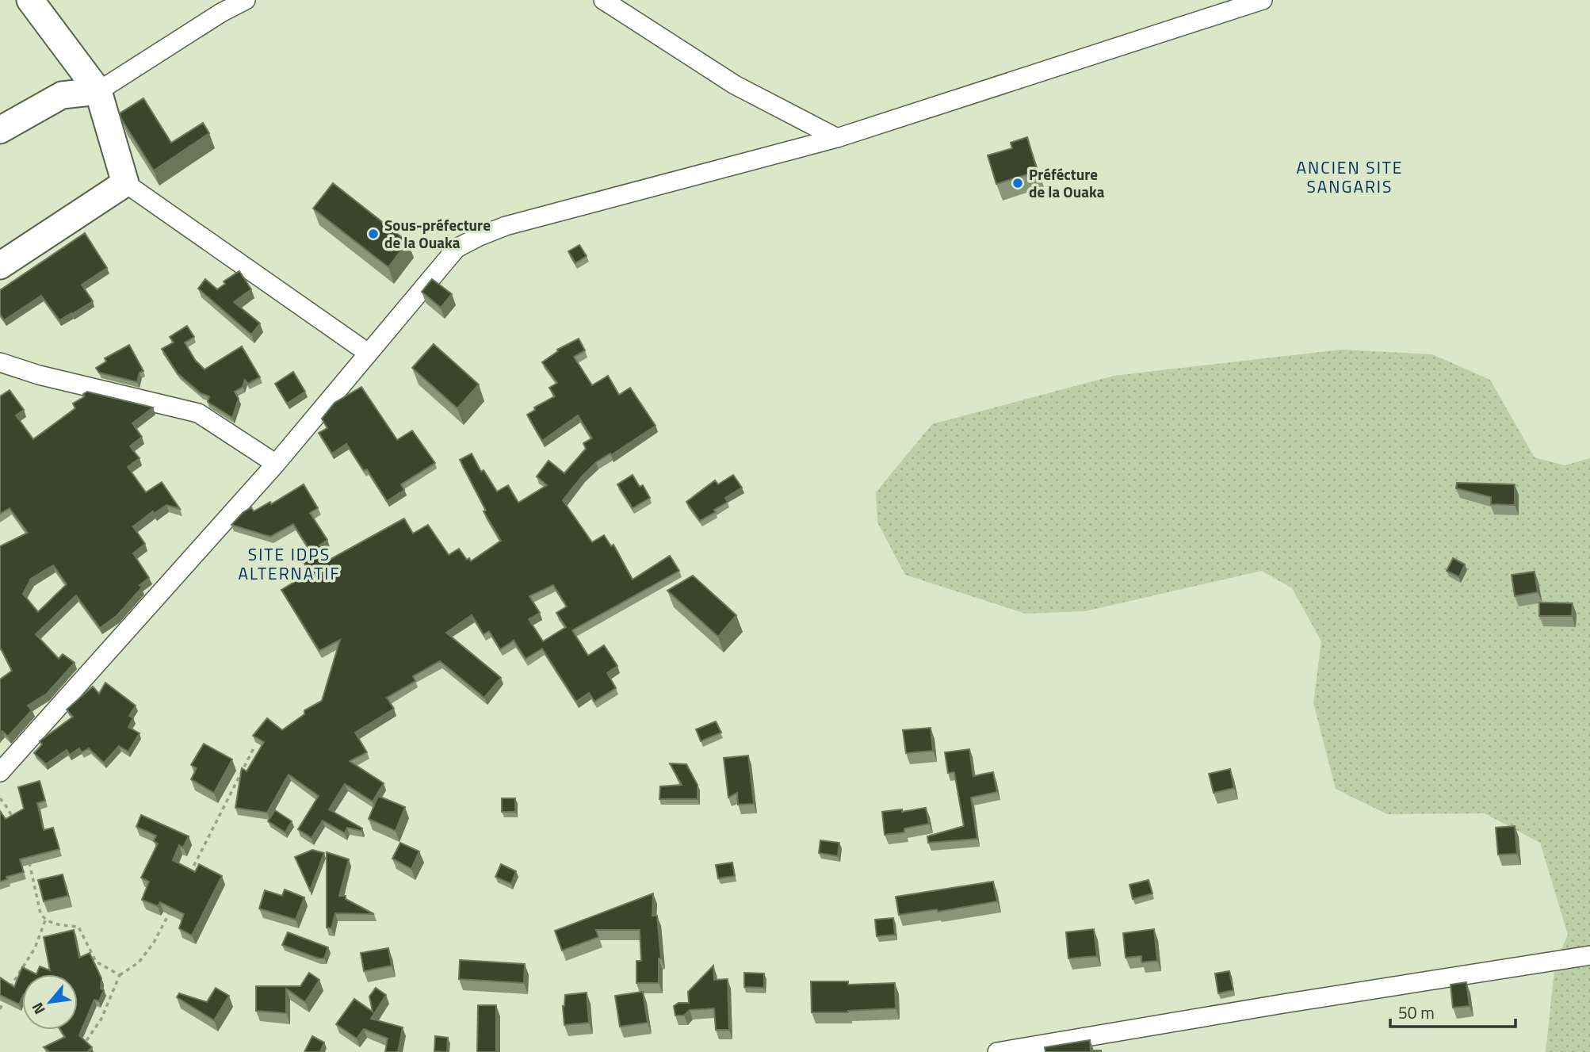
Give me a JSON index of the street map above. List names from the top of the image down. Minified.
{"districts":["ANCIEN SITE SANGARIS","SITE IDPS ALTERNATIF"],"places":["Préfécture de la Ouaka","Sous-préfecture de la Ouaka"],"scale_bar":"50 m","north":"bottom left"}
